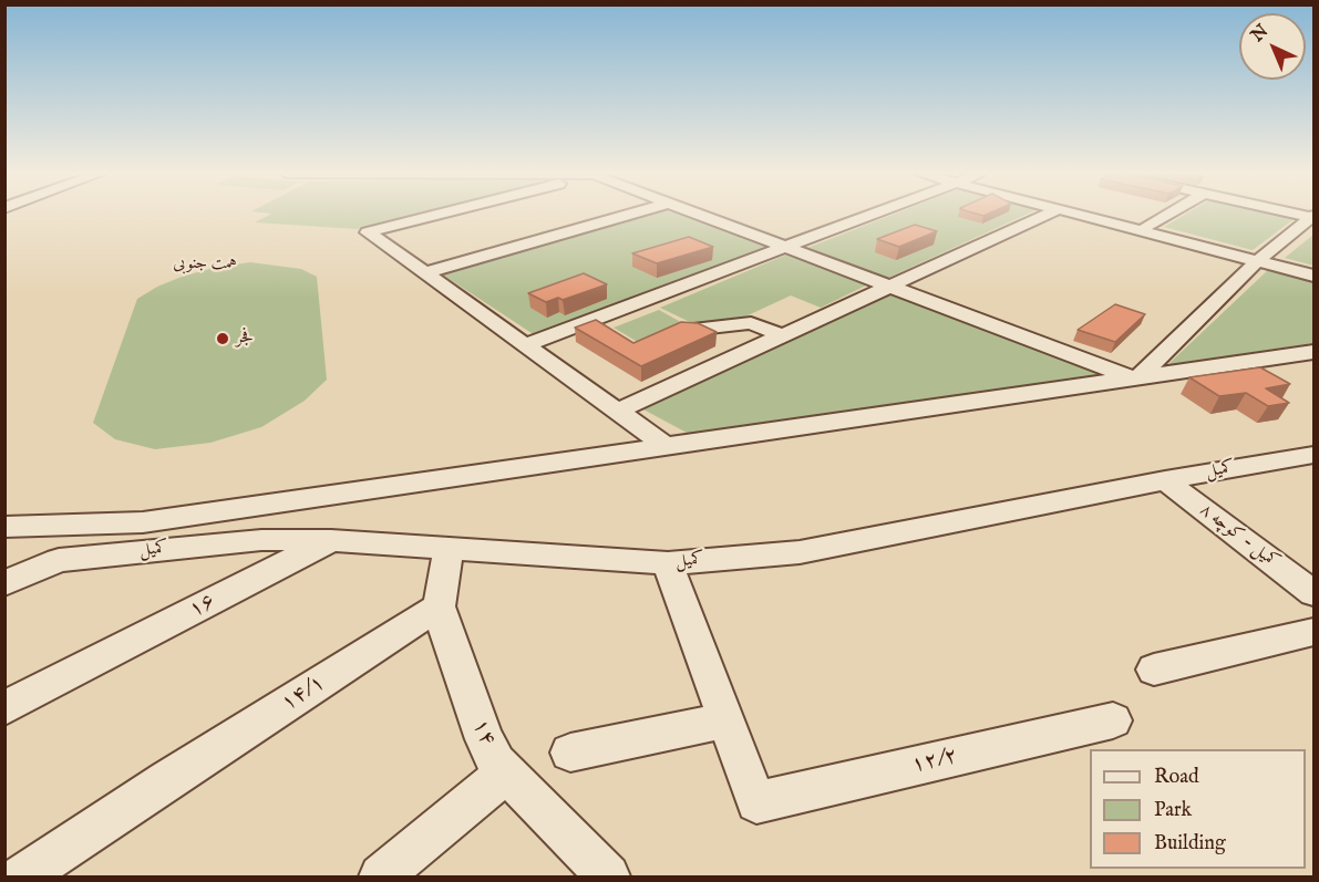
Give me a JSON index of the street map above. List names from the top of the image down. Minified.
{"streets":{"street":["کمیل","کمیل - کوچه ۸","۱۶","۱۴/۱","۱۴","۱۲/۲"]},"crossings":[["کمیل","کمیل - کوچه ۸"],["کمیل","۱۶"],["کمیل","۱۴"],["۱۴/۱","۱۴"]],"districts":["همت جنوبی"],"places":["فجر"],"legend":["Road","Park","Building"],"north":"top left"}
